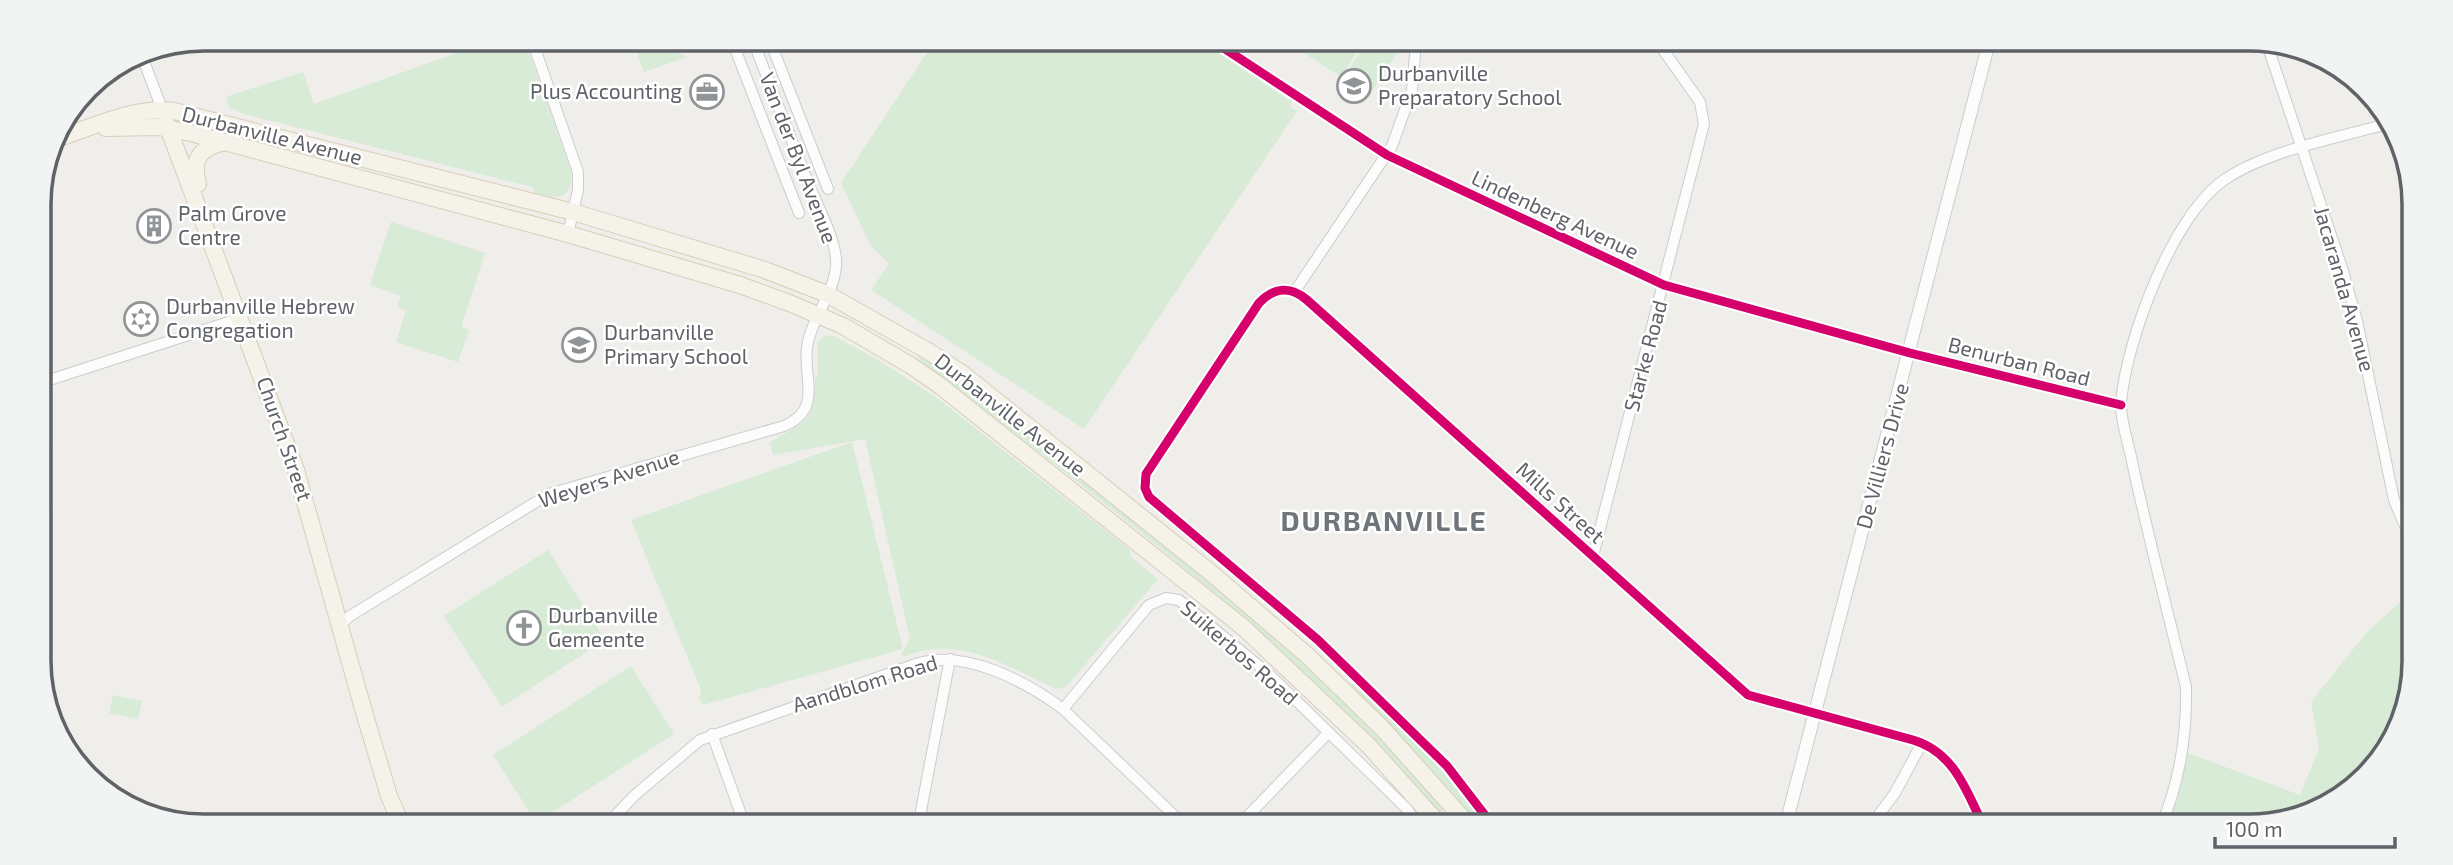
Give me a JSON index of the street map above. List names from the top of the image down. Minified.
{"streets":{"main road":["Durbanville Avenue","Church Street"],"street":["Van der Byl Avenue","Lindenberg Avenue","Jacaranda Avenue","Starke Road","Benurban Road","De Villiers Drive","Weyers Avenue","Mills Street","Suikerbos Road","Aandblom Road"]},"crossings":[["Durbanville Avenue","Van der Byl Avenue"],["Durbanville Avenue","Church Street"],["Durbanville Avenue","Weyers Avenue"],["Van der Byl Avenue","Weyers Avenue"],["Lindenberg Avenue","Starke Road"],["Lindenberg Avenue","Benurban Road"],["Lindenberg Avenue","De Villiers Drive"],["Starke Road","Mills Street"],["Benurban Road","De Villiers Drive"],["Church Street","Weyers Avenue"],["De Villiers Drive","Mills Street"],["Suikerbos Road","Aandblom Road"]],"districts":["DURBANVILLE"],"places":{"school or university":["Durbanville Preparatory School","Durbanville Primary School"],"office":["Plus Accounting"],"building":["Palm Grove Centre"],"synagogue":["Durbanville Hebrew Congregation"],"church":["Durbanville Gemeente"]},"scale_bar":"100 m"}
